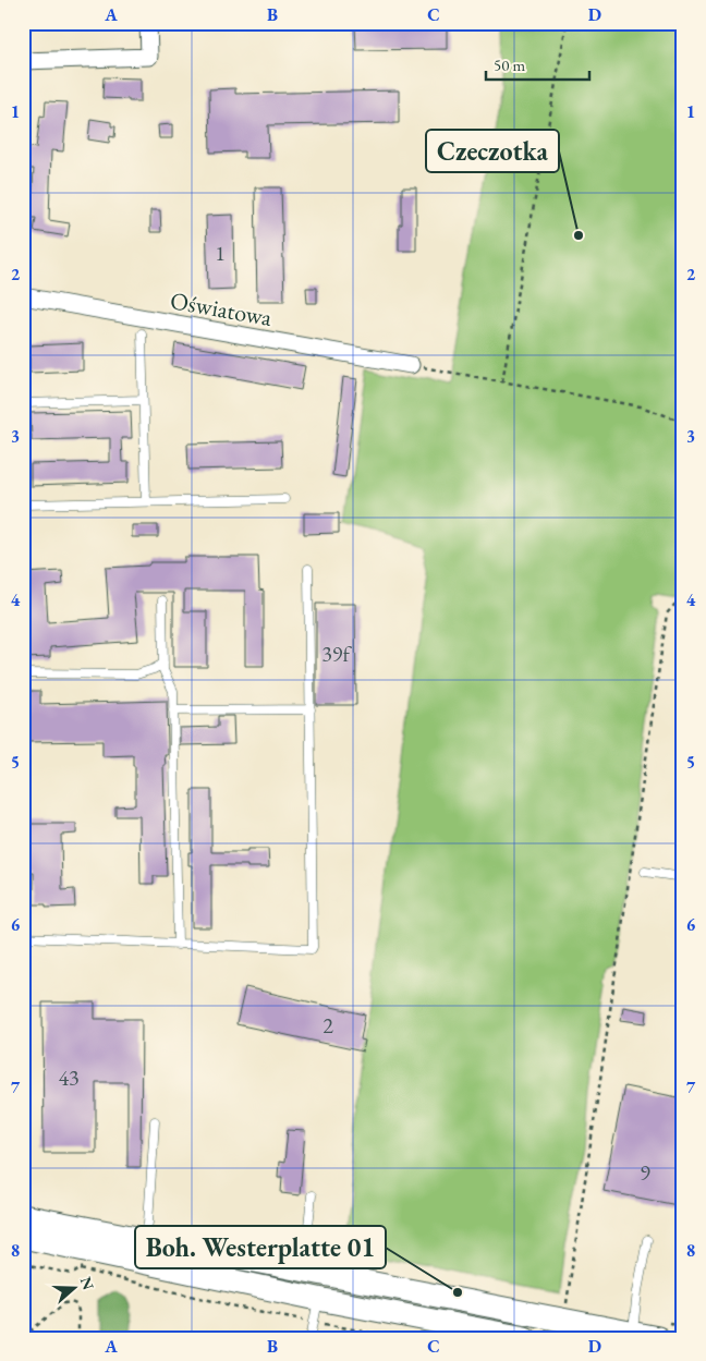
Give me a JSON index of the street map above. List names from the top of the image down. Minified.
{"streets":{"street":["Oświatowa"]},"places":["Czeczotka","Boh. Westerplatte 01"],"house_numbers":["1","39f","2","43","9"],"scale_bar":"50 m","north":"right","grid":{"columns":["A","B","C","D"],"rows":["1","2","3","4","5","6","7","8"]}}
